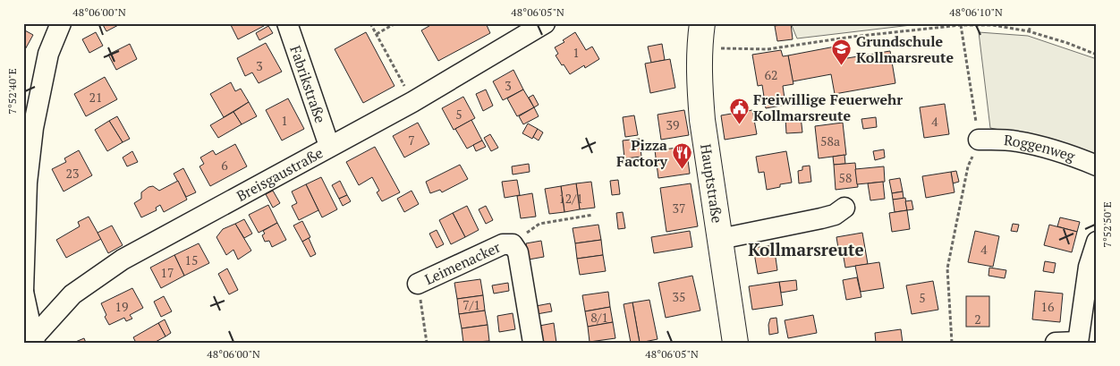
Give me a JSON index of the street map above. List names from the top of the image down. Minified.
{"streets":{"main road":["Hauptstraße"],"street":["Fabrikstraße","Roggenweg","Breisgaustraße","Leimenacker"]},"crossings":[["Fabrikstraße","Breisgaustraße"]],"districts":["Kollmarsreute"],"places":{"school or university":["Grundschule Kollmarsreute"],"public building":["Freiwillige Feuerwehr Kollmarsreute"],"restaurant":["Pizza Factory"]},"house_numbers":["1","3","62","3","21","5","1","4","39","7","58a","6","23","58","12/1","37","4","15","17","35","5","7/1","19","16","8/1","2"],"coordinates":["48°06'00\"N","48°06'05\"N","48°06'10\"N","7°52'40\"E","7°52'50\"E"]}
